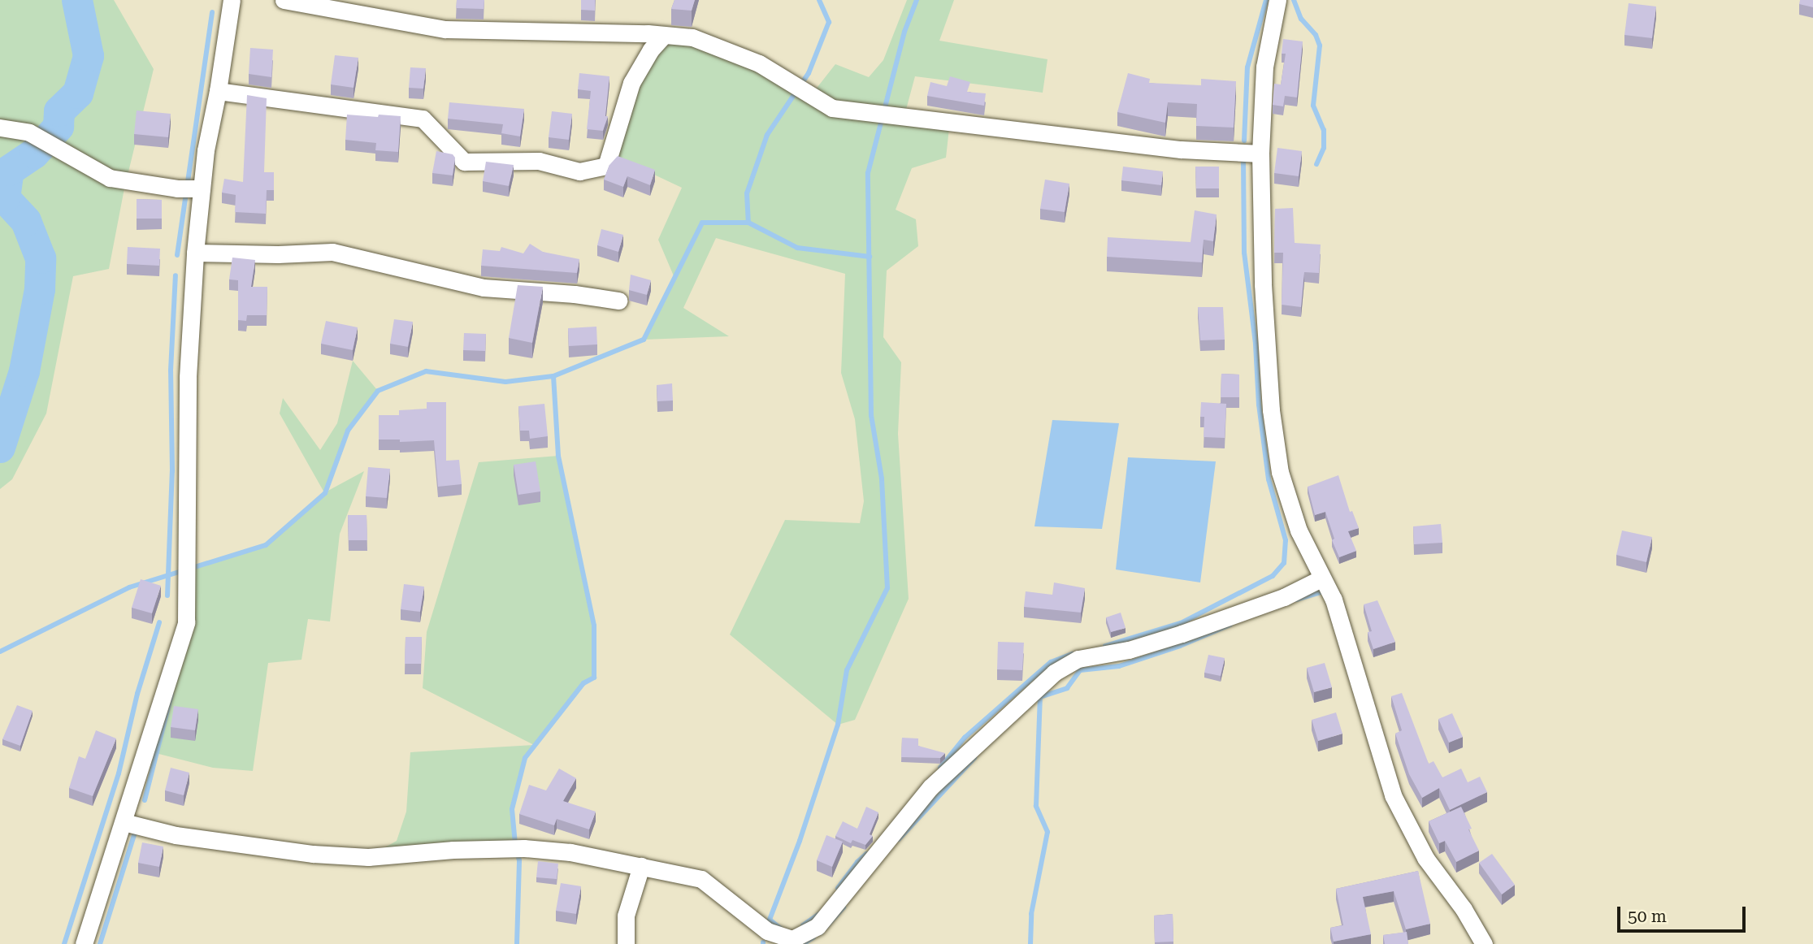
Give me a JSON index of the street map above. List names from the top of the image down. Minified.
{"scale_bar":"50 m"}
